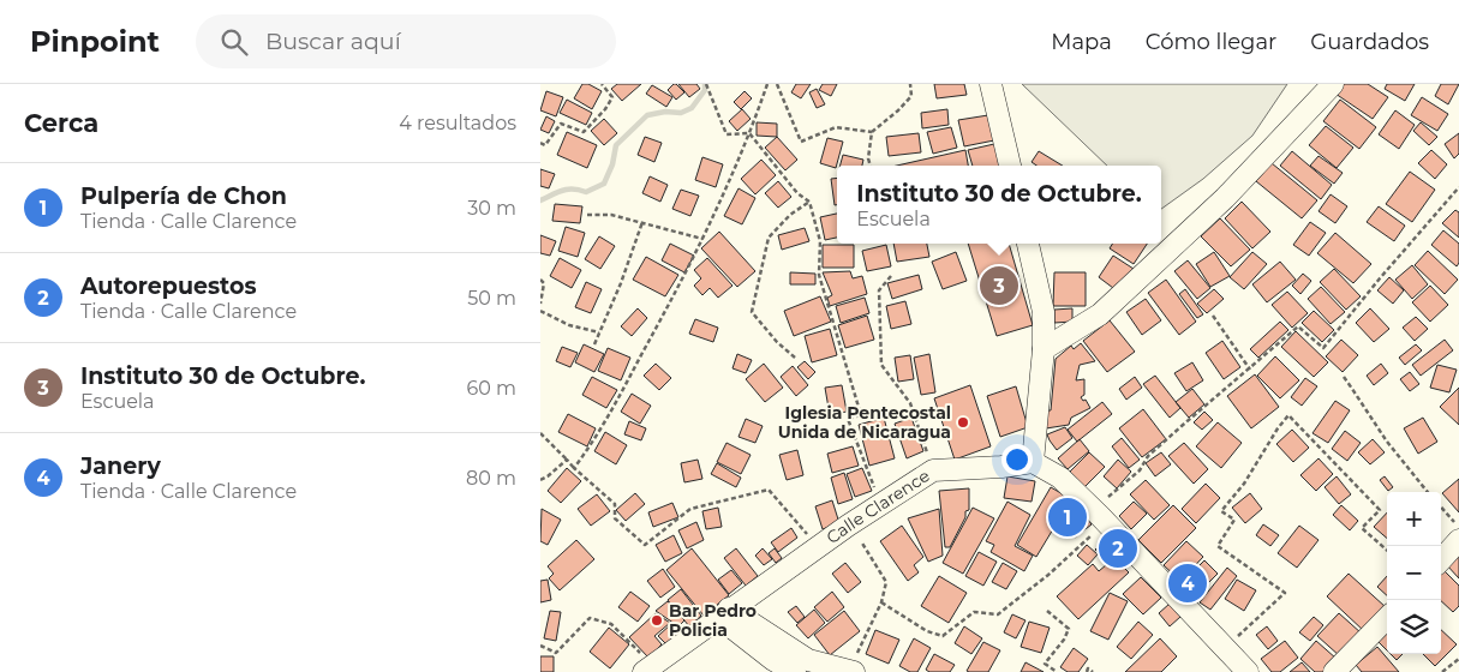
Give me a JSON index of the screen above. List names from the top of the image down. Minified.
{"streets":{"street":["Calle Clarence"]},"places":["Iglesia Pentecostal Unida de Nicaragua","Bar Pedro Policia"],"page":{"header":"Pinpoint","search":"Buscar aquí","nav":["Mapa","Cómo llegar","Guardados"],"heading":["Cerca","4 resultados"],"list":[{"mark":"1","name":"Pulpería de Chon","note":"Tienda · Calle Clarence","value":"30 m"},{"mark":"2","name":"Autorepuestos","note":"Tienda · Calle Clarence","value":"50 m"},{"mark":"3","name":"Instituto 30 de Octubre.","note":"Escuela","value":"60 m"},{"mark":"4","name":"Janery","note":"Tienda · Calle Clarence","value":"80 m"}],"popup":["Instituto 30 de Octubre.","Escuela"],"pins":["3","1","2","4"],"map_buttons":["+","−"]}}
